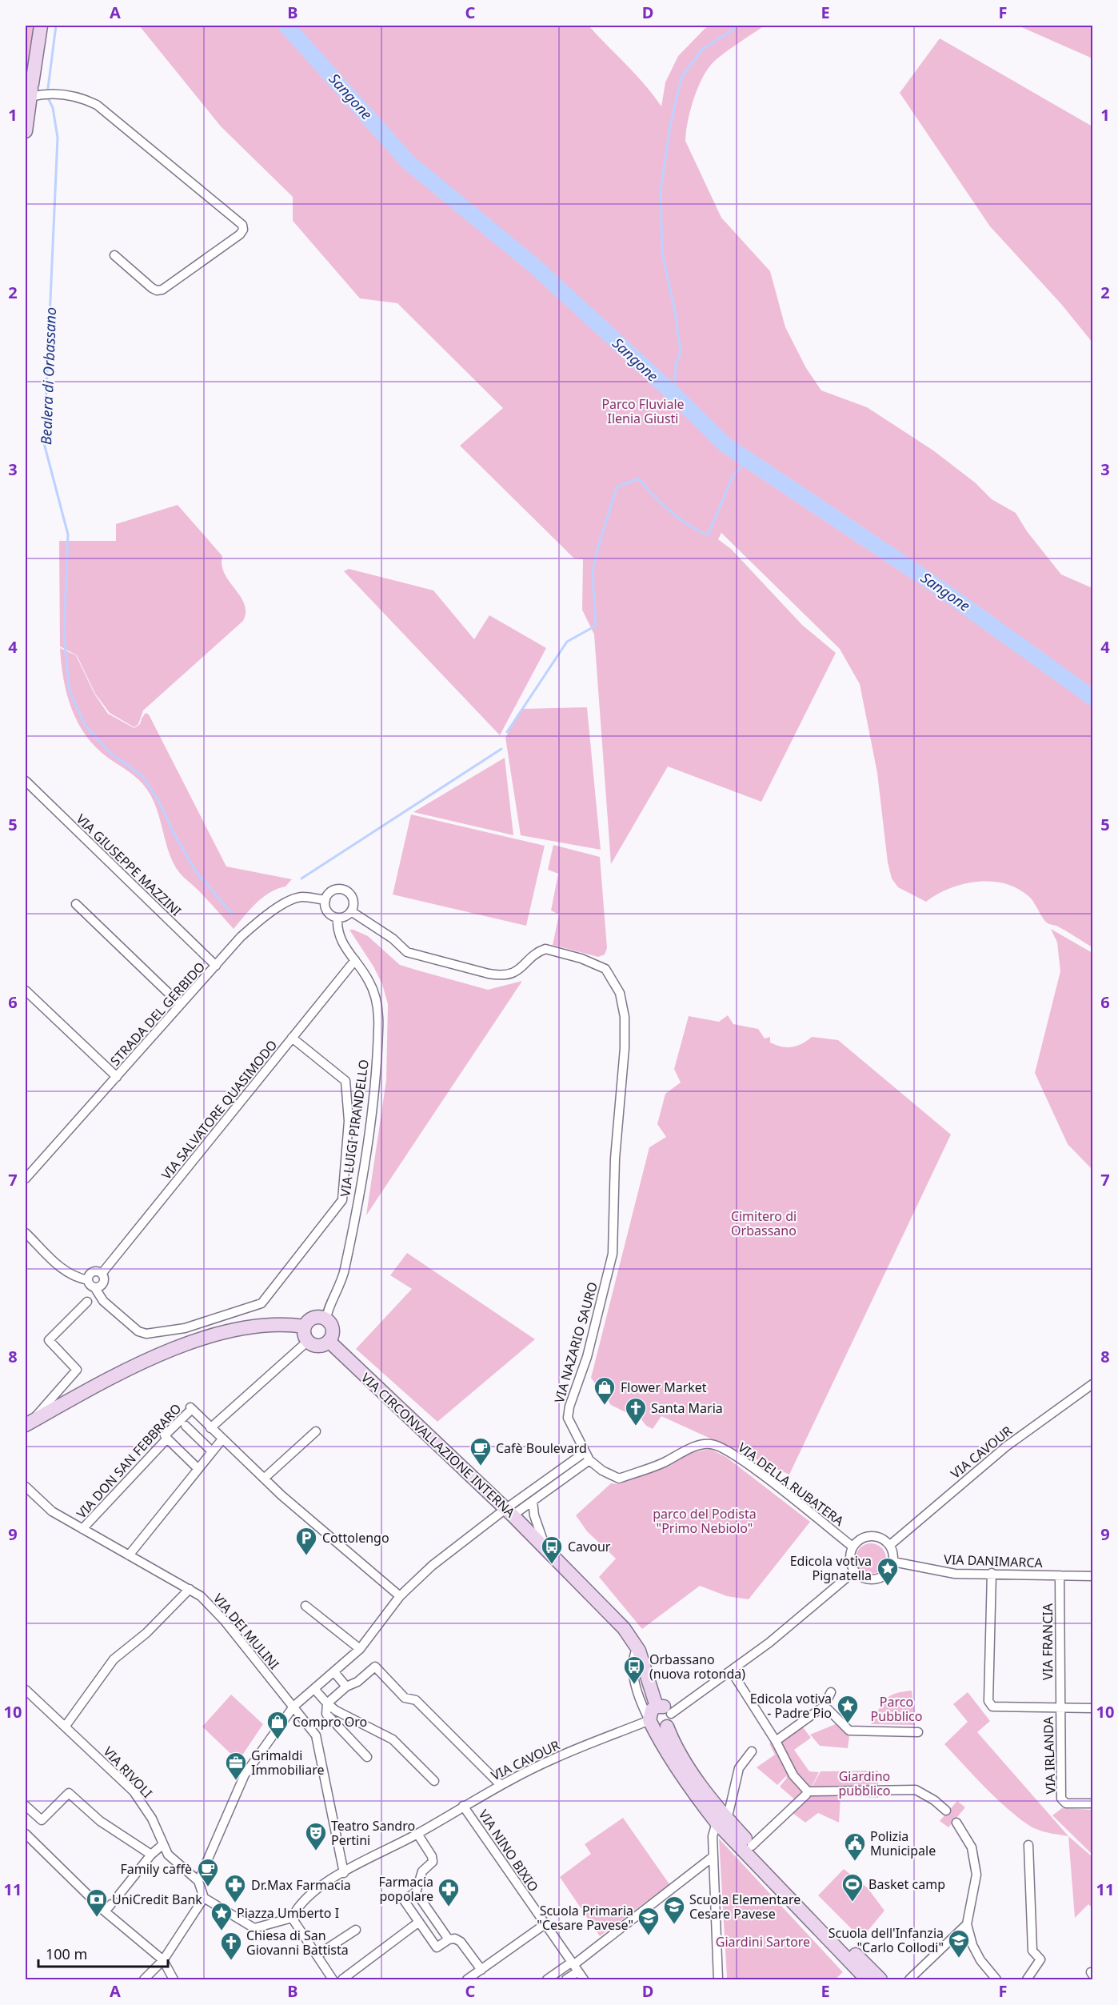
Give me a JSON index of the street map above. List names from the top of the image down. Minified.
{"streets":{"street":["VIA GIUSEPPE MAZZINI","STRADA DEL GERBIDO","VIA SALVATORE QUASIMODO","VIA LUIGI PIRANDELLO","VIA NAZARIO SAURO","VIA CIRCONVALLAZIONE INTERNA","VIA CAVOUR","VIA DON SAN FEBBRARO","VIA DELLA RUBATERA","VIA DANIMARCA","VIA DEI MULINI","VIA FRANCIA","VIA IRLANDA","VIA RIVOLI","VIA NINO BIXIO"]},"crossings":[["VIA GIUSEPPE MAZZINI","STRADA DEL GERBIDO"],["STRADA DEL GERBIDO","VIA LUIGI PIRANDELLO"],["STRADA DEL GERBIDO","VIA NAZARIO SAURO"],["VIA SALVATORE QUASIMODO","VIA LUIGI PIRANDELLO"],["VIA LUIGI PIRANDELLO","VIA NAZARIO SAURO"],["VIA LUIGI PIRANDELLO","VIA CIRCONVALLAZIONE INTERNA"],["VIA NAZARIO SAURO","VIA DELLA RUBATERA"],["VIA CIRCONVALLAZIONE INTERNA","VIA CAVOUR"],["VIA CAVOUR","VIA DELLA RUBATERA"],["VIA CAVOUR","VIA DANIMARCA"],["VIA CAVOUR","VIA DEI MULINI"],["VIA CAVOUR","VIA NINO BIXIO"],["VIA DON SAN FEBBRARO","VIA DEI MULINI"],["VIA DELLA RUBATERA","VIA DANIMARCA"],["VIA DANIMARCA","VIA FRANCIA"],["VIA FRANCIA","VIA IRLANDA"]],"water":["Sangone","Bealera di Orbassano"],"parks":["Parco Fluviale Ilenia Giusti","Cimitero di Orbassano","parco del Podista \"Primo Nebiolo\"","Parco Pubblico","Giardino pubblico","Giardini Sartore"],"places":{"shop":["Flower Market","Compro Oro"],"church":["Santa Maria","Chiesa di San Giovanni Battista"],"cafe":["Cafè Boulevard","Family caffè"],"parking":["Cottolengo"],"bus stop":["Cavour","Orbassano (nuova rotonda)"],"place":["Edicola votiva Pignatella","Edicola votiva - Padre Pio","Piazza Umberto I"],"office":["Grimaldi Immobiliare"],"theatre":["Teatro Sandro Pertini"],"public building":["Polizia Municipale"],"sports":["Basket camp"],"pharmacy":["Dr.Max Farmacia","Farmacia popolare"],"bank":["UniCredit Bank"],"school or university":["Scuola Elementare Cesare Pavese","Scuola Primaria \"Cesare Pavese\"","Scuola dell'Infanzia \"Carlo Collodi\""]},"scale_bar":"100 m","grid":{"columns":["A","B","C","D","E","F"],"rows":["1","2","3","4","5","6","7","8","9","10","11"]}}
